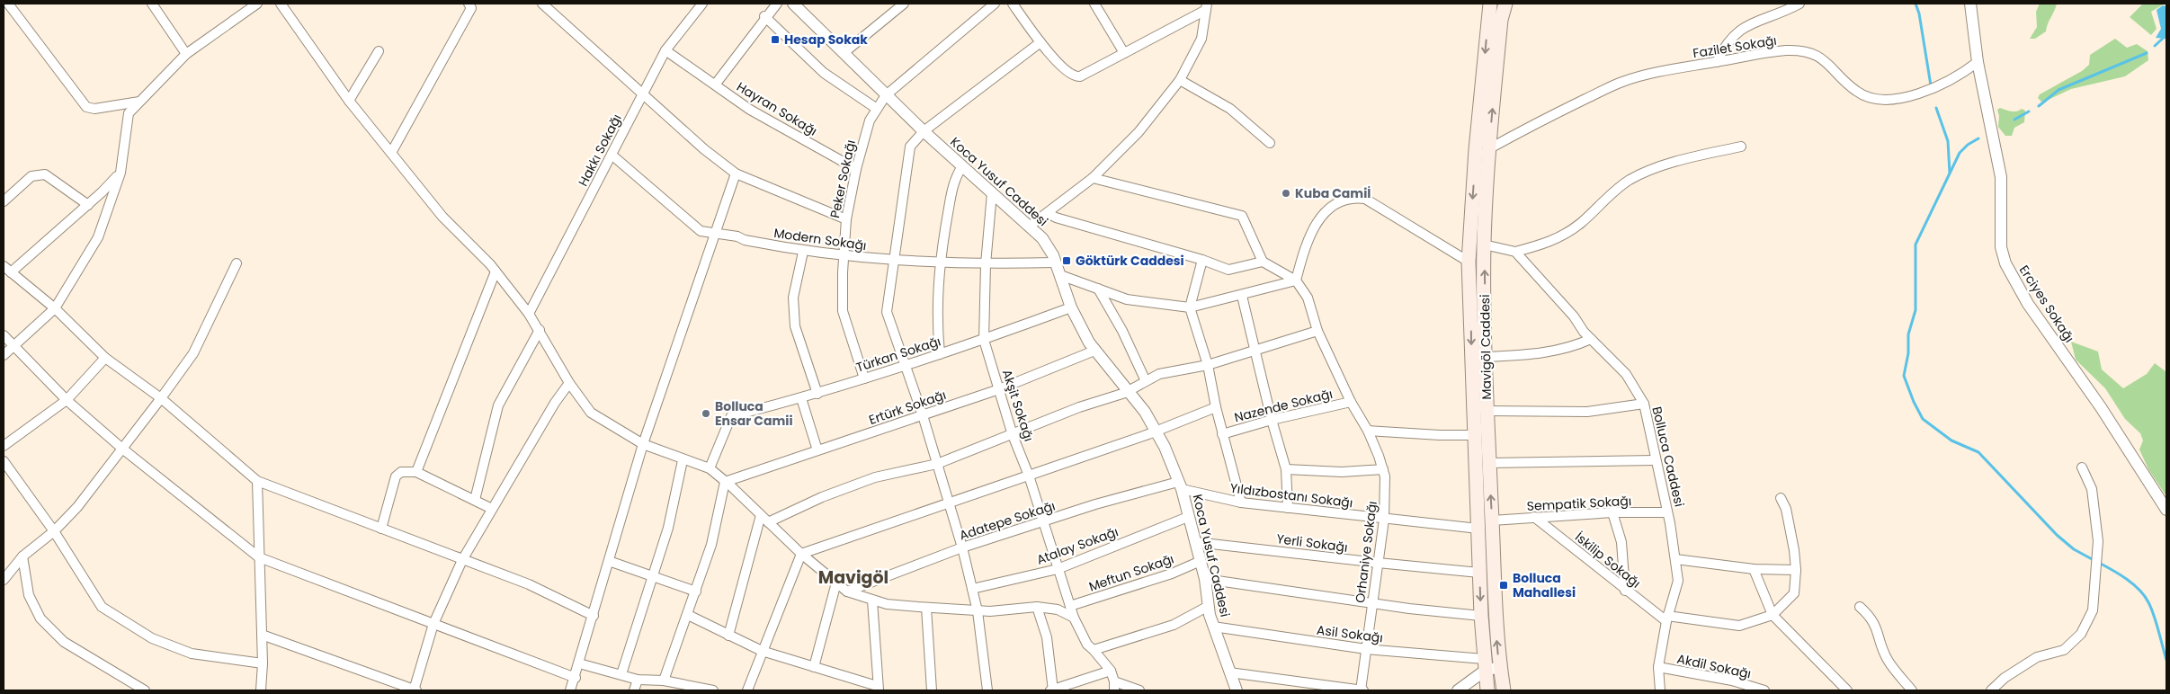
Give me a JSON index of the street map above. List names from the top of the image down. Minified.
{"streets":{"main road":["Mavigöl Caddesi"],"street":["Fazilet Sokağı","Hayran Sokağı","Hakkı Sokağı","Peker Sokağı","Koca Yusuf Caddesi","Modern Sokağı","Erciyes Sokağı","Türkan Sokağı","Akşit Sokağı","Nazende Sokağı","Ertürk Sokağı","Bolluca Caddesi","Yıldızbostanı Sokağı","Sempatik Sokağı","Adatepe Sokağı","Yerli Sokağı","Atalay Sokağı","Orhaniye Sokağı","İskilip Sokağı","Meftun Sokağı","Asil Sokağı","Akdil Sokağı"]},"crossings":[["Fazilet Sokağı","Erciyes Sokağı"],["Fazilet Sokağı","Mavigöl Caddesi"],["Hayran Sokağı","Hakkı Sokağı"],["Hayran Sokağı","Peker Sokağı"],["Hakkı Sokağı","Modern Sokağı"],["Peker Sokağı","Koca Yusuf Caddesi"],["Peker Sokağı","Modern Sokağı"],["Peker Sokağı","Türkan Sokağı"],["Koca Yusuf Caddesi","Modern Sokağı"],["Koca Yusuf Caddesi","Türkan Sokağı"],["Koca Yusuf Caddesi","Akşit Sokağı"],["Koca Yusuf Caddesi","Ertürk Sokağı"],["Koca Yusuf Caddesi","Yıldızbostanı Sokağı"],["Koca Yusuf Caddesi","Adatepe Sokağı"],["Koca Yusuf Caddesi","Yerli Sokağı"],["Koca Yusuf Caddesi","Atalay Sokağı"],["Koca Yusuf Caddesi","Meftun Sokağı"],["Koca Yusuf Caddesi","Asil Sokağı"],["Modern Sokağı","Akşit Sokağı"],["Mavigöl Caddesi","Yıldızbostanı Sokağı"],["Mavigöl Caddesi","Sempatik Sokağı"],["Mavigöl Caddesi","Yerli Sokağı"],["Mavigöl Caddesi","Asil Sokağı"],["Türkan Sokağı","Akşit Sokağı"],["Akşit Sokağı","Ertürk Sokağı"],["Akşit Sokağı","Adatepe Sokağı"],["Akşit Sokağı","Atalay Sokağı"],["Akşit Sokağı","Meftun Sokağı"],["Nazende Sokağı","Orhaniye Sokağı"],["Bolluca Caddesi","Sempatik Sokağı"],["Bolluca Caddesi","İskilip Sokağı"],["Bolluca Caddesi","Akdil Sokağı"],["Yıldızbostanı Sokağı","Adatepe Sokağı"],["Yıldızbostanı Sokağı","Orhaniye Sokağı"],["Sempatik Sokağı","İskilip Sokağı"],["Yerli Sokağı","Orhaniye Sokağı"],["Orhaniye Sokağı","Asil Sokağı"]],"districts":["Mavigöl"],"places":{"transit":["Hesap Sokak","Göktürk Caddesi","Bolluca Mahallesi"],"other":["Kuba Camiİ","Bolluca Ensar Camii"]}}
